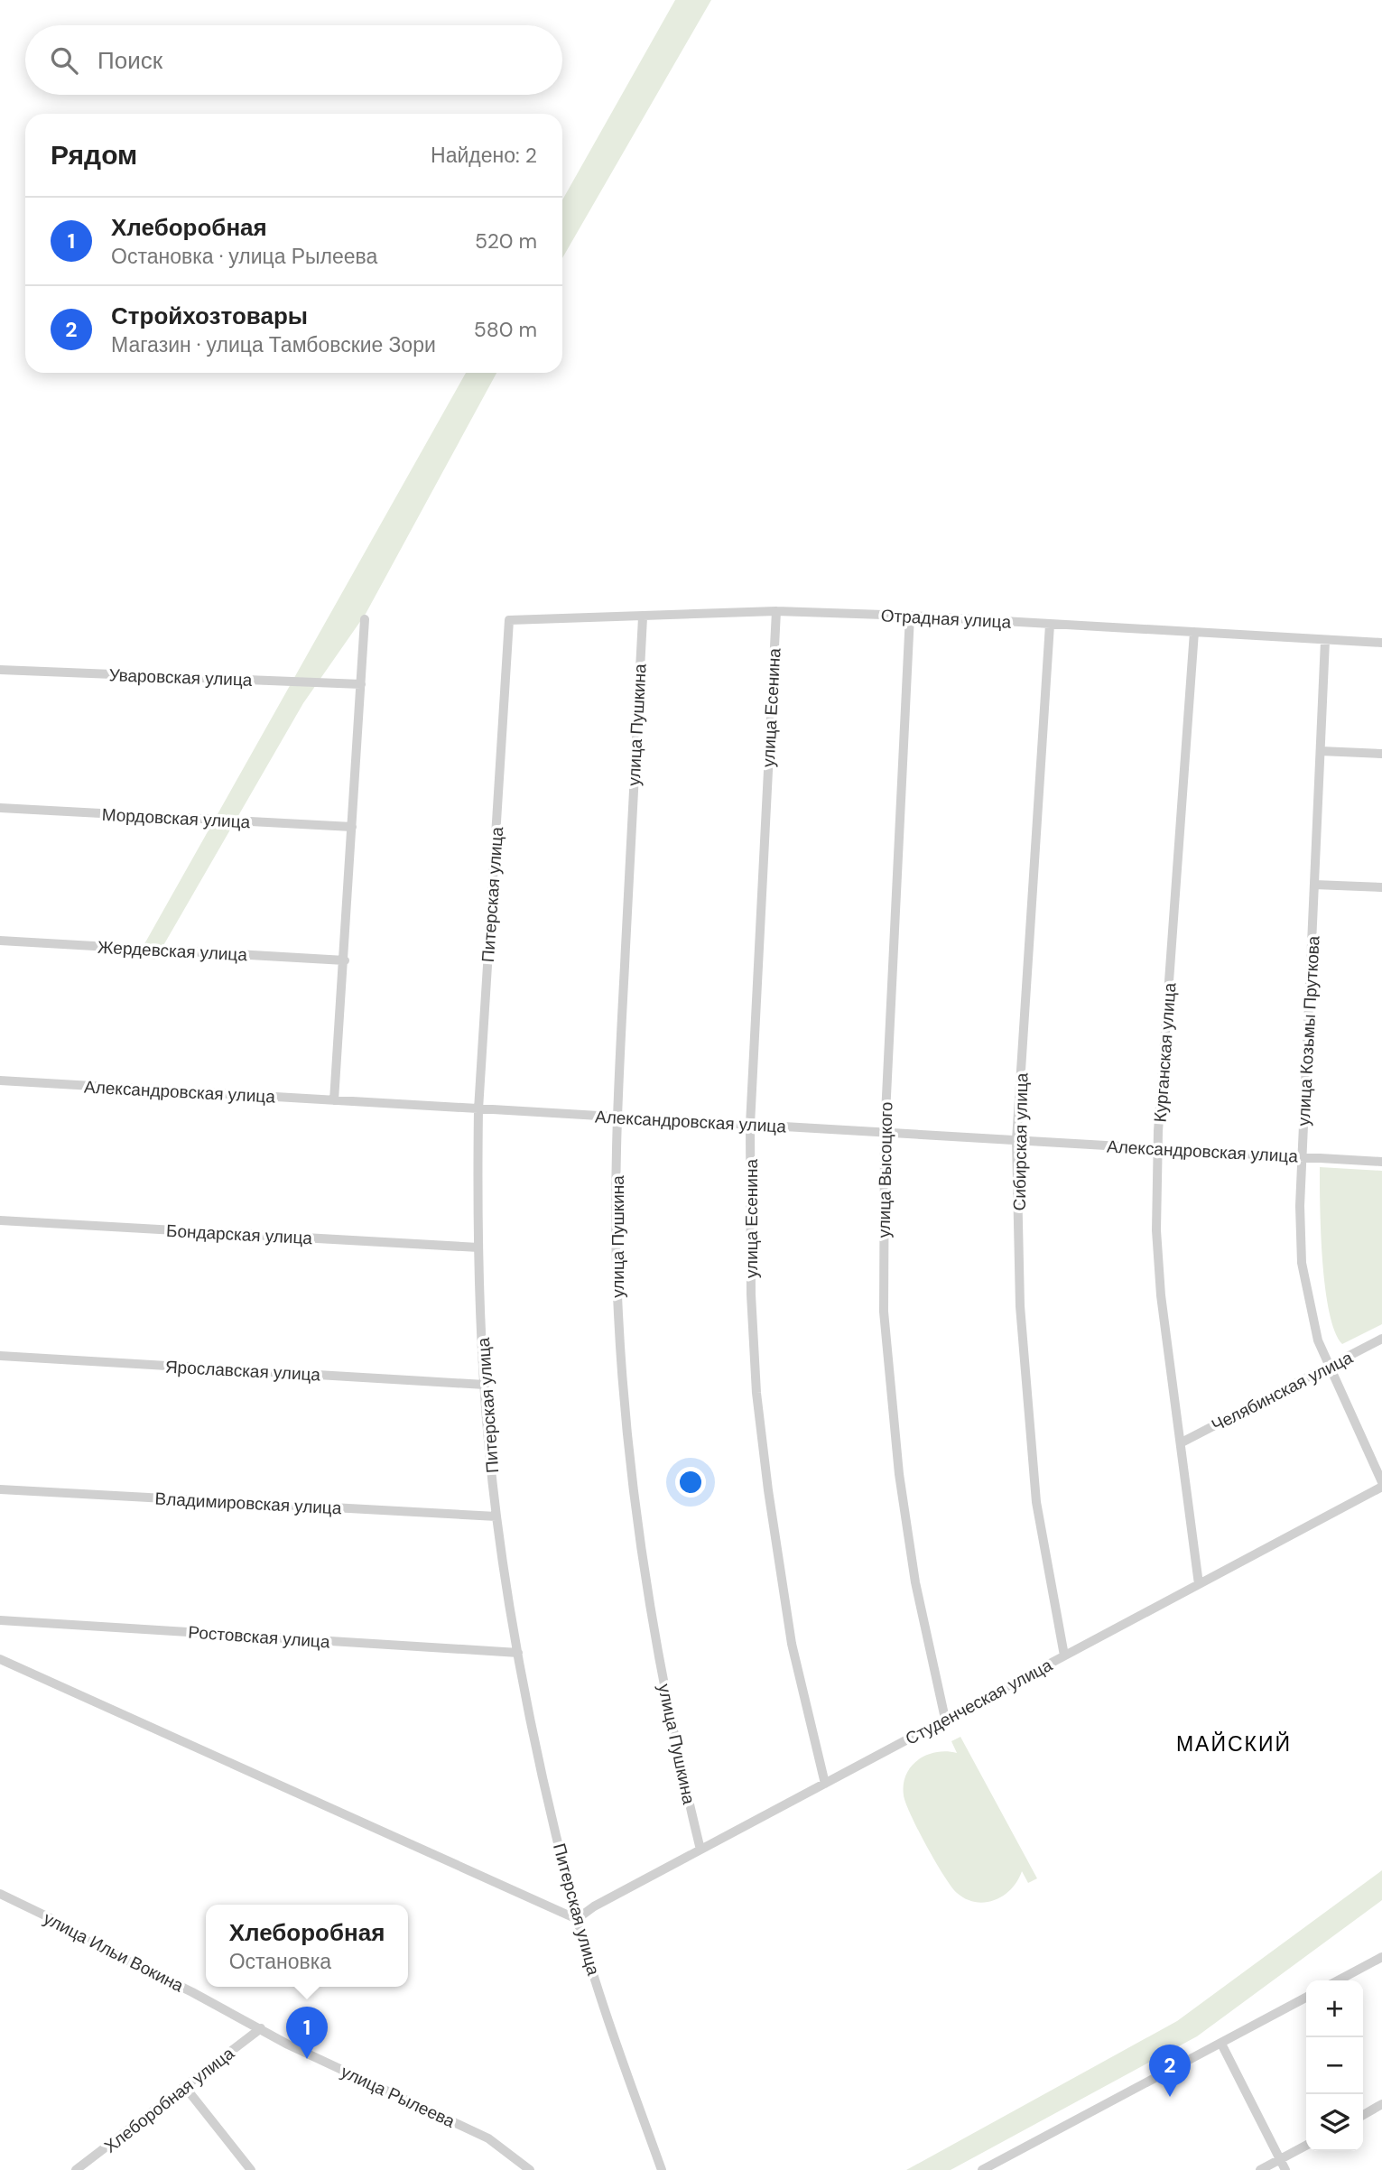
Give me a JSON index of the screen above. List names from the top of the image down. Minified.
{"streets":{"street":["Отрадная улица","Уваровская улица","улица Есенина","улица Пушкина","Мордовская улица","Питерская улица","Жердевская улица","улица Козьмы Пруткова","Курганская улица","Александровская улица","Сибирская улица","улица Высоцкого","Бондарская улица","Ярославская улица","Челябинская улица","Владимировская улица","Ростовская улица","Студенческая улица","улица Ильи Вокина","улица Рылеева","Хлеборобная улица"]},"crossings":[["Отрадная улица","улица Есенина"],["Отрадная улица","улица Пушкина"],["Отрадная улица","Питерская улица"],["Отрадная улица","улица Козьмы Пруткова"],["Отрадная улица","Курганская улица"],["Отрадная улица","Сибирская улица"],["Отрадная улица","улица Высоцкого"],["улица Есенина","Александровская улица"],["улица Есенина","Студенческая улица"],["улица Пушкина","Александровская улица"],["улица Пушкина","Студенческая улица"],["Питерская улица","Александровская улица"],["Питерская улица","Бондарская улица"],["Питерская улица","Ярославская улица"],["Питерская улица","Владимировская улица"],["Питерская улица","Ростовская улица"],["Питерская улица","Студенческая улица"],["улица Козьмы Пруткова","Александровская улица"],["улица Козьмы Пруткова","Челябинская улица"],["улица Козьмы Пруткова","Студенческая улица"],["Курганская улица","Александровская улица"],["Курганская улица","Челябинская улица"],["Курганская улица","Студенческая улица"],["Александровская улица","Сибирская улица"],["Александровская улица","улица Высоцкого"],["Сибирская улица","Студенческая улица"],["улица Высоцкого","Студенческая улица"],["улица Ильи Вокина","улица Рылеева"],["улица Ильи Вокина","Хлеборобная улица"],["улица Рылеева","Хлеборобная улица"]],"districts":["МАЙСКИЙ"],"page":{"search":"Поиск","heading":["Рядом","Найдено: 2"],"list":[{"mark":"1","name":"Хлеборобная","note":"Остановка · улица Рылеева","value":"520 m"},{"mark":"2","name":"Стройхозтовары","note":"Магазин · улица Тамбовские Зори","value":"580 m"}],"popup":["Хлеборобная","Остановка"],"map_buttons":["+","−"],"pins":["1","2"]}}
